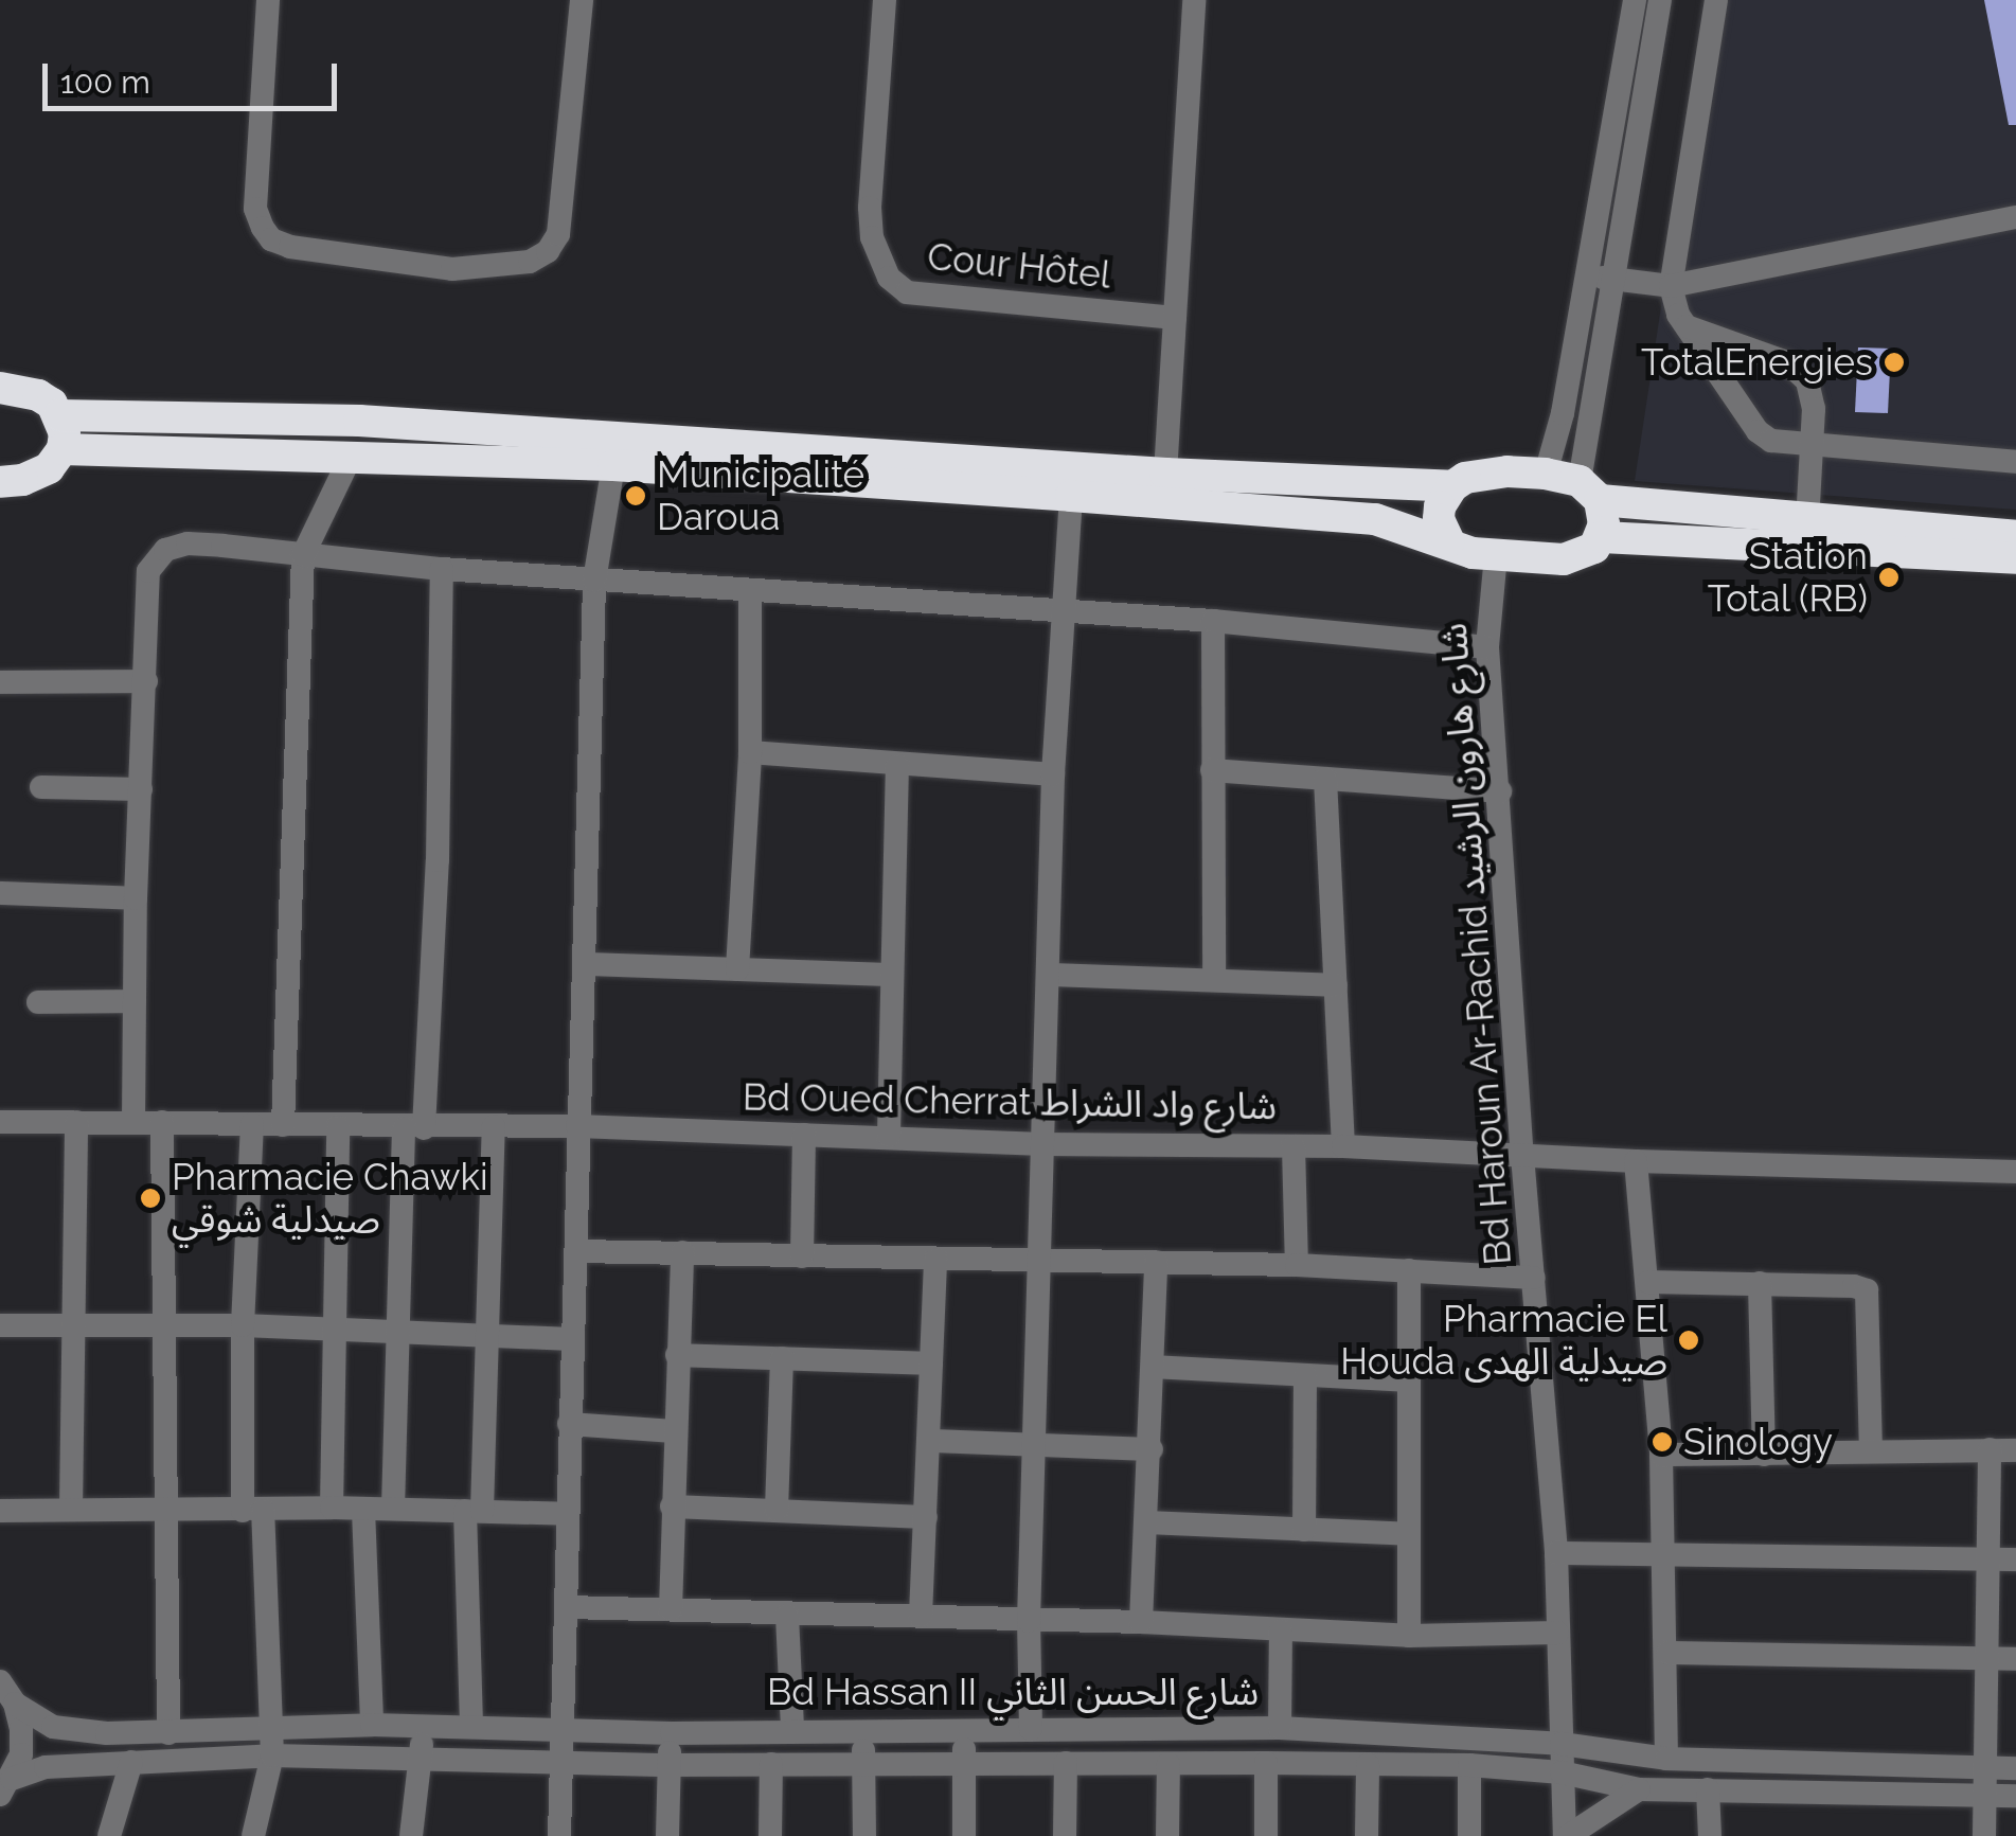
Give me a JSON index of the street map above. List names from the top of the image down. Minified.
{"streets":{"street":["Cour Hôtel","Bd Haroun Ar-Rachid شارع هارون الرشيد","Bd Oued Cherrat شارع واد الشراط","Bd Hassan II شارع الحسن الثاني"]},"crossings":[["Bd Haroun Ar-Rachid شارع هارون الرشيد","Bd Oued Cherrat شارع واد الشراط"],["Bd Haroun Ar-Rachid شارع هارون الرشيد","Bd Hassan II شارع الحسن الثاني"]],"places":["TotalEnergies","Municipalité Daroua","Station Total (RB)","Pharmacie Chawki صيدلية شوقي","Pharmacie El Houda صيدلية الهدى","Sinology"],"scale_bar":"100 m"}
